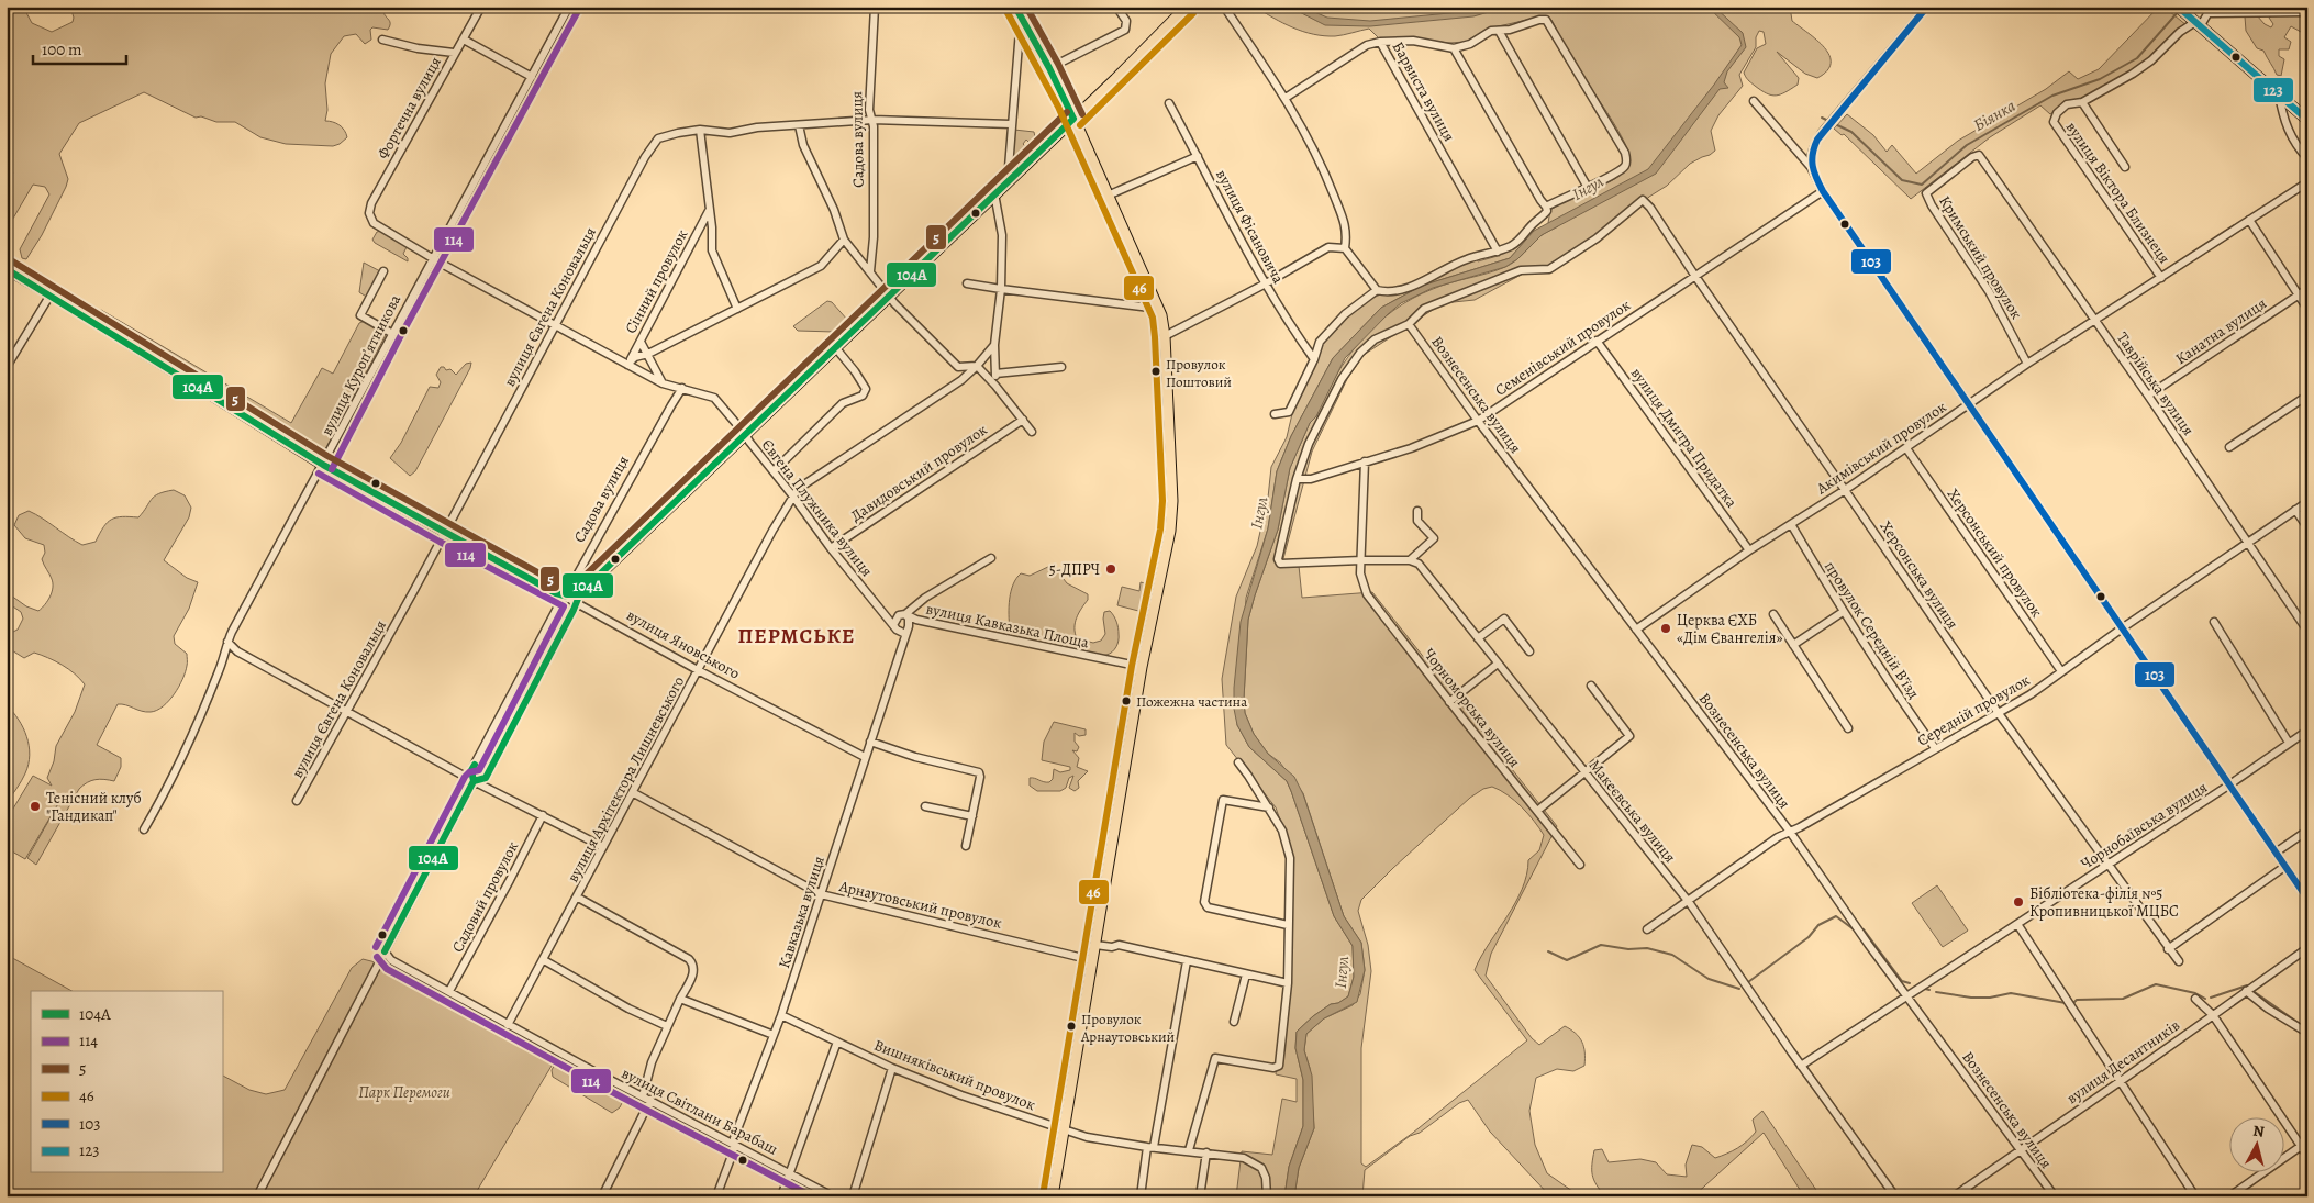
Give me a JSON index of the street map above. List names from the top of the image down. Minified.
{"streets":{"main road":["Садова вулиця"],"street":["Барвиста вулиця","Фортечна вулиця","вулиця Віктора Близнеця","вулиця Фісановича","Кримський провулок","Сінний провулок","вулиця Євгена Коновальця","Канатна вулиця","Семенівський провулок","вулиця Куропʼятникова","Таврійська вулиця","Вознесенська вулиця","вулиця Дмитра Придатка","Акимівський провулок","Давидовський провулок","Євгена Плужника вулиця","Херсонський провулок","Херсонська вулиця","вулиця Кавказька Площа","провулок Середній Вʼїзд","вулиця Яновського","Чорноморська вулиця","Середній провулок","вулиця Архітектора Лишневського","Макеєвська вулиця","Чорнобаївська вулиця","Садовий провулок","Арнаутовський провулок","Кавказька вулиця","вулиця Десантників","Вишняківський провулок","вулиця Світлани Барабаш"]},"crossings":[["Фортечна вулиця","Євгена Плужника вулиця"],["Садова вулиця","вулиця Євгена Коновальця"],["Садова вулиця","Євгена Плужника вулиця"],["Садова вулиця","вулиця Яновського"],["Садова вулиця","вулиця Світлани Барабаш"],["вулиця Віктора Близнеця","Акимівський провулок"],["Кримський провулок","Таврійська вулиця"],["Кримський провулок","Акимівський провулок"],["Сінний провулок","Євгена Плужника вулиця"],["вулиця Євгена Коновальця","Євгена Плужника вулиця"],["Канатна вулиця","Таврійська вулиця"],["Семенівський провулок","Вознесенська вулиця"],["Семенівський провулок","вулиця Дмитра Придатка"],["Семенівський провулок","Херсонська вулиця"],["Семенівський провулок","Чорноморська вулиця"],["вулиця Куропʼятникова","Євгена Плужника вулиця"],["Таврійська вулиця","Акимівський провулок"],["Таврійська вулиця","Середній провулок"],["Вознесенська вулиця","Акимівський провулок"],["Вознесенська вулиця","Херсонська вулиця"],["Вознесенська вулиця","Середній провулок"],["Вознесенська вулиця","Чорнобаївська вулиця"],["Вознесенська вулиця","вулиця Десантників"],["вулиця Дмитра Придатка","Акимівський провулок"],["Акимівський провулок","Херсонський провулок"],["Акимівський провулок","Херсонська вулиця"],["Акимівський провулок","провулок Середній Вʼїзд"],["Давидовський провулок","Євгена Плужника вулиця"],["Євгена Плужника вулиця","вулиця Кавказька Площа"],["Євгена Плужника вулиця","вулиця Архітектора Лишневського"],["Євгена Плужника вулиця","Кавказька вулиця"],["Херсонський провулок","Середній провулок"],["Херсонська вулиця","Середній провулок"],["Херсонська вулиця","Чорнобаївська вулиця"],["вулиця Кавказька Площа","Кавказька вулиця"],["провулок Середній Вʼїзд","Середній провулок"],["вулиця Яновського","вулиця Архітектора Лишневського"],["вулиця Яновського","Кавказька вулиця"],["Середній провулок","Макеєвська вулиця"],["вулиця Архітектора Лишневського","Арнаутовський провулок"],["вулиця Архітектора Лишневського","вулиця Світлани Барабаш"],["Макеєвська вулиця","Чорнобаївська вулиця"],["Садовий провулок","вулиця Світлани Барабаш"],["Арнаутовський провулок","Кавказька вулиця"],["Кавказька вулиця","Вишняківський провулок"],["Кавказька вулиця","вулиця Світлани Барабаш"]],"districts":["ПЕРМСЬКЕ"],"water":["Біянка","Інгул"],"parks":["Парк Перемоги"],"places":["Провулок Поштовий","5-ДПРЧ","Церква ЄХБ «Дім Євангелія»","Пожежна частина","Тенісний клуб \"Гандикап\"","Бібліотека-філія №5 Кропивницької МЦБС","Провулок Арнаутовський"],"lines":["transit line 104А","transit line 5","transit line 103","transit line 123","transit line 114","transit line 46"],"legend":["104А","114","5","46","103","123"],"scale_bar":"100 m","north":"top"}
